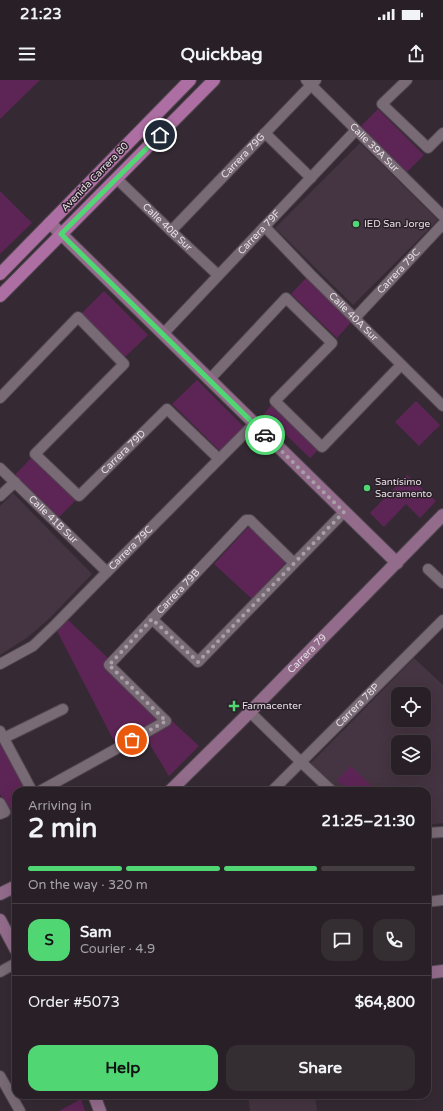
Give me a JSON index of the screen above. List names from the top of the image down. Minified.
{"streets":{"main road":["Avenida Carrera 80"],"street":["Calle 39A Sur","Carrera 79G","Calle 40B Sur","Carrera 79F","Carrera 79C","Calle 40A Sur","Carrera 79D","Calle 41B Sur","Carrera 79B","Carrera 79","Carrera 78P"]},"crossings":[["Calle 39A Sur","Carrera 79G"],["Calle 39A Sur","Carrera 79F"],["Carrera 79G","Calle 40B Sur"],["Avenida Carrera 80","Calle 40B Sur"],["Calle 40B Sur","Carrera 79F"],["Carrera 79F","Calle 40A Sur"],["Carrera 79C","Calle 40A Sur"],["Carrera 79C","Carrera 79D"],["Carrera 79C","Calle 41B Sur"]],"places":{"other":["IED San Jorge","Santísimo Sacramento"],"health":["Farmacenter"]},"page":{"status":"21:23","header":"Quickbag","heading":["2 min","Arriving in","21:25–21:30"],"panel":["Sam","Courier · 4.9","Order #5073","$64,800"],"bar":"On the way · 320 m","round":"S","buttons":["Help","Share"]}}
